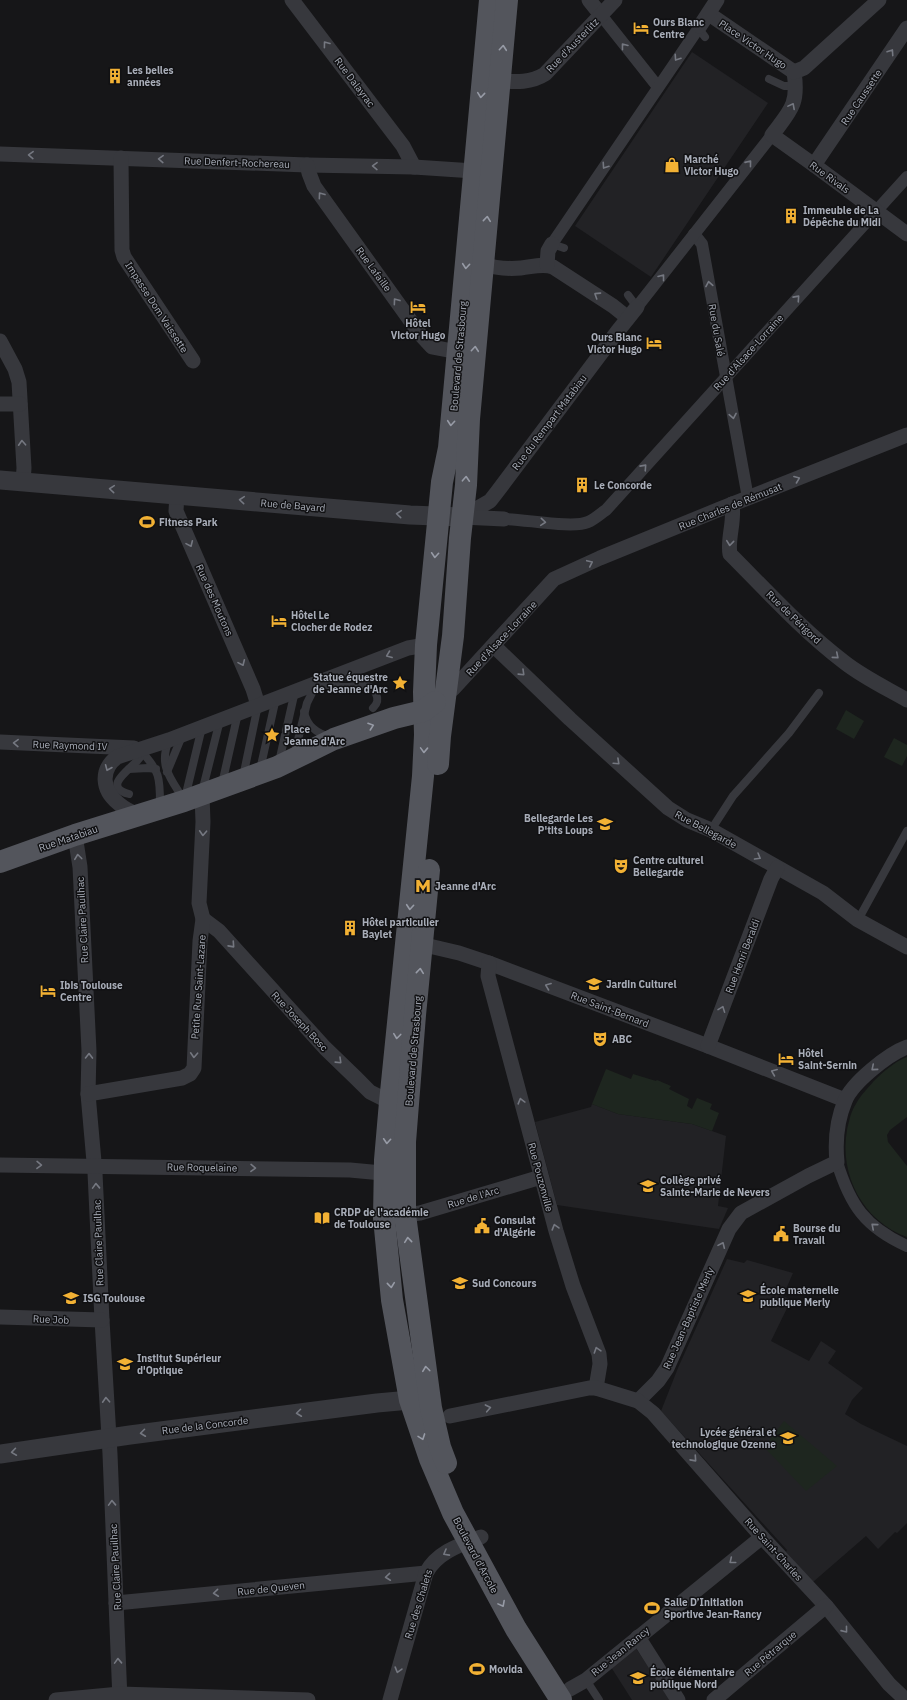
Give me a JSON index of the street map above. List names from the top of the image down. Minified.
{"streets":{"main road":["Boulevard de Strasbourg","Rue Matabiau","Boulevard d'Arcole"],"street":["Place Victor Hugo","Rue d'Austerlitz","Rue Dalayrac","Rue Caussette","Rue Denfert-Rochereau","Rue Rivals","Rue Lafaille","Impasse Dom Vaissette","Rue du Salé","Rue d'Alsace-Lorraine","Rue du Rempart Matabiau","Rue de Bayard","Rue Charles de Rémusat","Rue des Moutons","Rue de Périgord","Rue Raymond IV","Rue Bellegarde","Rue Claire Pauilhac","Rue Henri Beraldi","Petite Rue Saint-Lazare","Rue Saint-Bernard","Rue Joseph Bosc","Rue Roquelaine","Rue Pouzonville","Rue de l'Arc","Rue Jean-Baptiste Merly","Rue Job","Rue de la Concorde","Rue Saint-Charles","Rue de Queven","Rue des Chalets","Rue Jean Rancy","Rue Pétrarque"]},"crossings":[["Rue d'Austerlitz","Boulevard de Strasbourg"],["Rue Dalayrac","Rue Denfert-Rochereau"],["Rue Caussette","Rue Rivals"],["Rue Denfert-Rochereau","Rue Lafaille"],["Rue Denfert-Rochereau","Impasse Dom Vaissette"],["Rue Denfert-Rochereau","Boulevard de Strasbourg"],["Rue Rivals","Rue d'Alsace-Lorraine"],["Rue Lafaille","Boulevard de Strasbourg"],["Rue du Salé","Rue d'Alsace-Lorraine"],["Rue du Salé","Rue Charles de Rémusat"],["Rue d'Alsace-Lorraine","Boulevard de Strasbourg"],["Rue d'Alsace-Lorraine","Rue de Bayard"],["Rue d'Alsace-Lorraine","Rue Charles de Rémusat"],["Rue d'Alsace-Lorraine","Rue Bellegarde"],["Boulevard de Strasbourg","Rue du Rempart Matabiau"],["Boulevard de Strasbourg","Rue de Bayard"],["Boulevard de Strasbourg","Rue Saint-Bernard"],["Boulevard de Strasbourg","Rue Joseph Bosc"],["Boulevard de Strasbourg","Rue Roquelaine"],["Boulevard de Strasbourg","Rue de l'Arc"],["Boulevard de Strasbourg","Rue de la Concorde"],["Boulevard de Strasbourg","Boulevard d'Arcole"],["Rue du Rempart Matabiau","Rue de Bayard"],["Rue de Bayard","Rue des Moutons"],["Rue Charles de Rémusat","Rue de Périgord"],["Rue Bellegarde","Rue Henri Beraldi"],["Rue Matabiau","Rue Claire Pauilhac"],["Rue Claire Pauilhac","Petite Rue Saint-Lazare"],["Rue Claire Pauilhac","Rue Roquelaine"],["Rue Claire Pauilhac","Rue Job"],["Rue Claire Pauilhac","Rue de la Concorde"],["Rue Claire Pauilhac","Rue de Queven"],["Rue Henri Beraldi","Rue Saint-Bernard"],["Petite Rue Saint-Lazare","Rue Joseph Bosc"],["Rue Saint-Bernard","Rue Pouzonville"],["Rue Pouzonville","Rue de l'Arc"],["Rue Jean-Baptiste Merly","Rue Saint-Charles"],["Rue de la Concorde","Boulevard d'Arcole"],["Rue Saint-Charles","Rue Jean Rancy"],["Rue Saint-Charles","Rue Pétrarque"],["Boulevard d'Arcole","Rue des Chalets"],["Boulevard d'Arcole","Rue Jean Rancy"],["Rue de Queven","Rue des Chalets"]],"one_way":["Place Victor Hugo","Rue Dalayrac","Rue Denfert-Rochereau","Rue Lafaille","Rue d'Alsace-Lorraine","Rue Charles de Rémusat","Rue des Moutons","Rue de Périgord","Rue Raymond IV","Rue Bellegarde","Rue Claire Pauilhac","Rue Henri Beraldi","Petite Rue Saint-Lazare","Rue Saint-Bernard","Rue Joseph Bosc","Rue Roquelaine","Rue Pouzonville","Rue Jean-Baptiste Merly","Rue de la Concorde","Rue Saint-Charles","Rue des Chalets","Rue Jean Rancy"],"places":{"hotel":["Ours Blanc Centre","Hôtel Victor Hugo","Ours Blanc Victor Hugo","Hôtel Le Clocher de Rodez","Ibis Toulouse Centre","Hôtel Saint-Sernin"],"building":["Les belles années","Immeuble de La Dépêche du Midi","Le Concorde","Hôtel particulier Baylet"],"shop":["Marché Victor Hugo"],"sports":["Fitness Park","Salle D’Initiation Sportive Jean-Rancy","Movida"],"place":["Statue équestre de Jeanne d'Arc","Place Jeanne d'Arc"],"school or university":["Bellegarde Les P'tits Loups","Jardin Culturel","Collège privé Sainte-Marie de Nevers","Sud Concours","École maternelle publique Merly","ISG Toulouse","Institut Supérieur d'Optique","Lycée général et technologique Ozenne","École élémentaire publique Nord"],"theatre":["Centre culturel Bellegarde","ABC"],"metro station":["Jeanne d'Arc"],"library":["CRDP de l'académie de Toulouse"],"public building":["Consulat d'Algérie","Bourse du Travail"]}}
